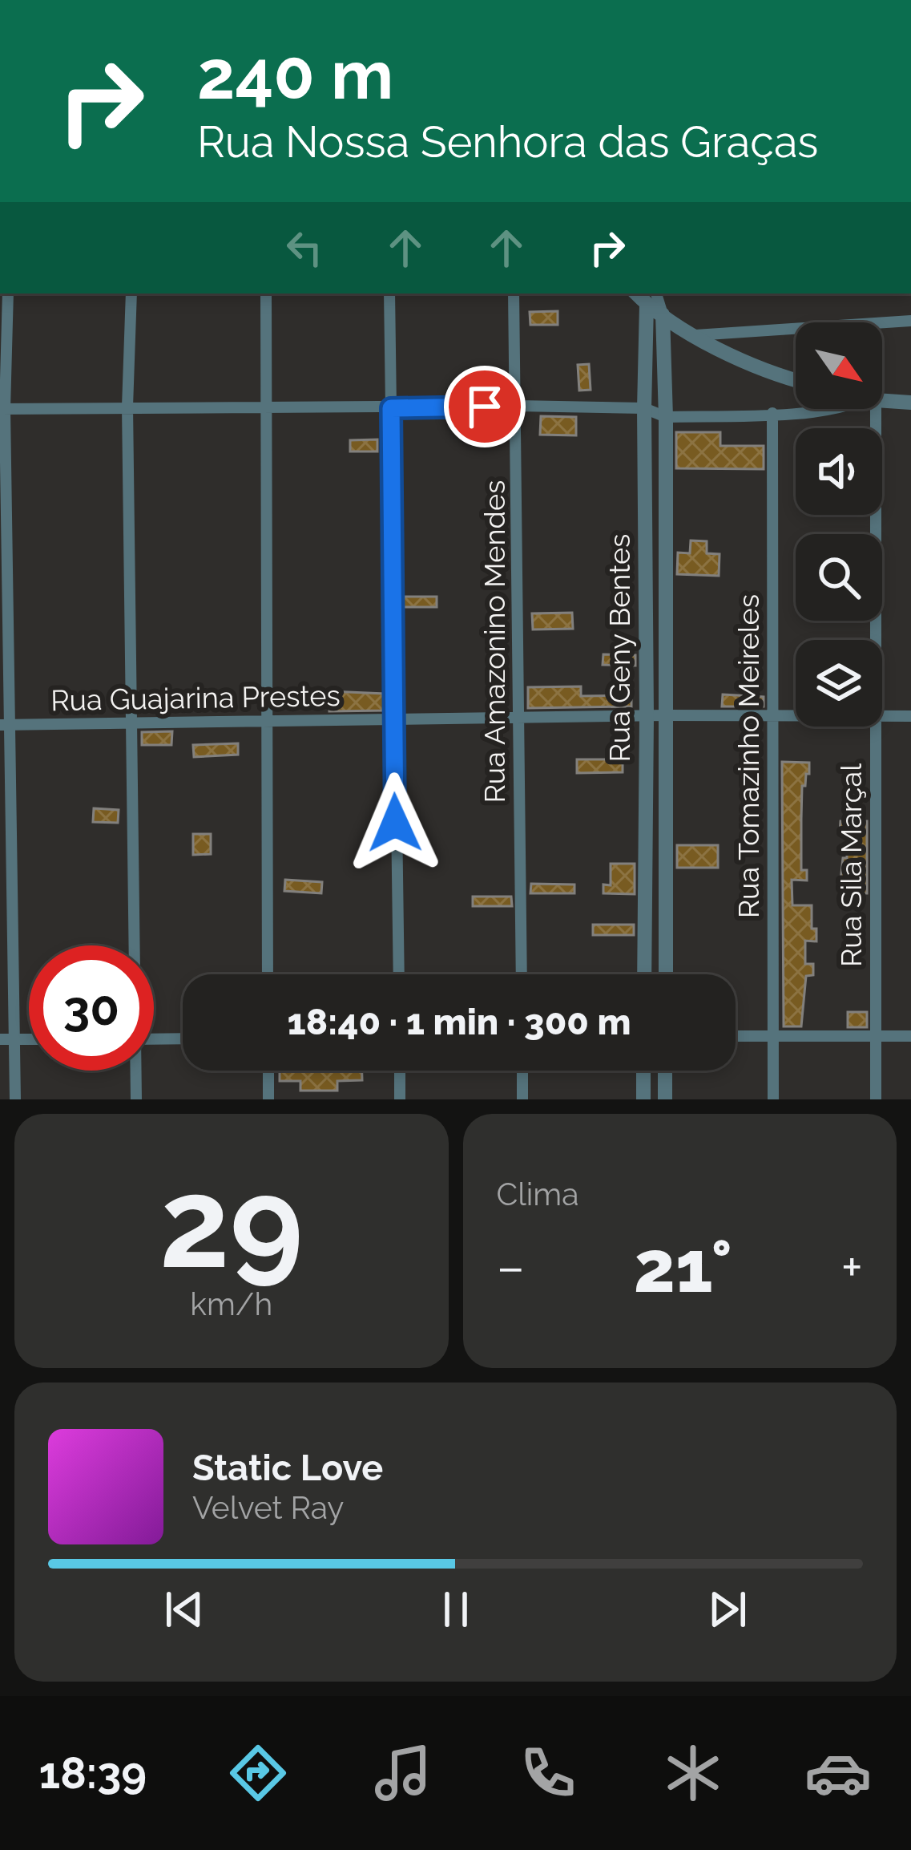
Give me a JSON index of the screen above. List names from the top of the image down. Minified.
{"streets":{"street":["Rua Amazonino Mendes","Rua Geny Bentes","Rua Guajarina Prestes","Rua Tomazinho Meireles","Rua Sila Marçal"]},"crossings":[["Rua Amazonino Mendes","Rua Guajarina Prestes"],["Rua Geny Bentes","Rua Guajarina Prestes"],["Rua Guajarina Prestes","Rua Tomazinho Meireles"]],"north":"bottom right","page":{"turn":["240 m","Rua Nossa Senhora das Graças"],"limit":"30","trip":"18:40 · 1 min · 300 m","tile":[["29","km/h"],"Clima"],"heat":["−","21°","+"],"song":["Static Love","Velvet Ray"],"tabs":"18:39"}}
